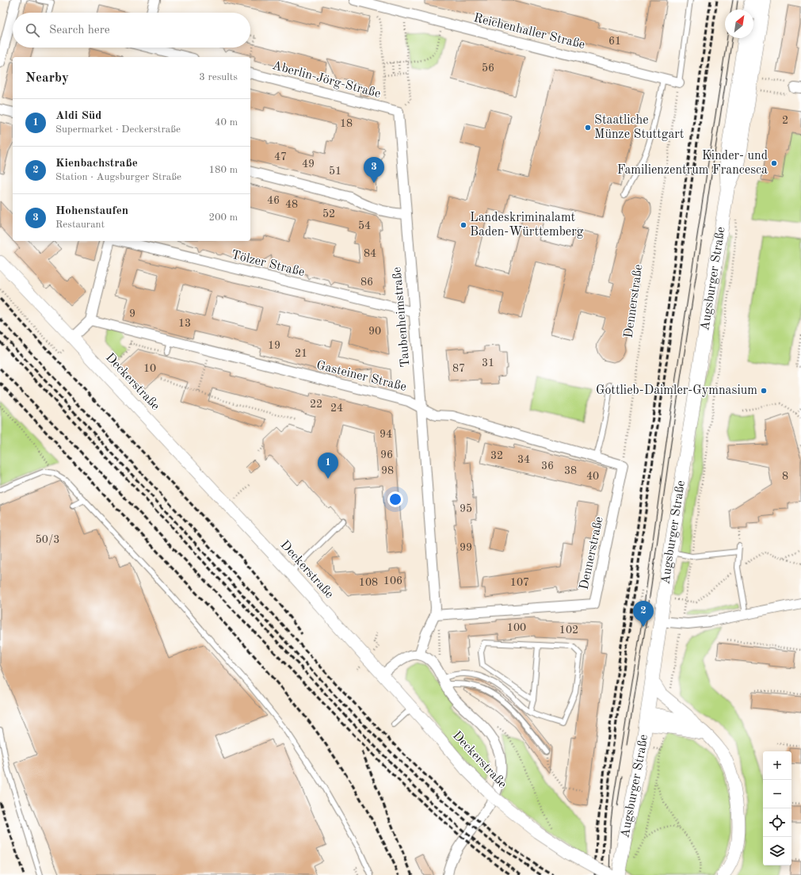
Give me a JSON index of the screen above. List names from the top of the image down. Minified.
{"streets":{"main road":["Augsburger Straße"],"street":["Reichenhaller Straße","Aberlin-Jörg-Straße","Tölzer Straße","Dennerstraße","Taubenheimstraße","Gasteiner Straße","Deckerstraße"]},"crossings":[["Reichenhaller Straße","Dennerstraße"],["Aberlin-Jörg-Straße","Taubenheimstraße"],["Tölzer Straße","Taubenheimstraße"],["Dennerstraße","Taubenheimstraße"],["Dennerstraße","Gasteiner Straße"],["Taubenheimstraße","Gasteiner Straße"]],"places":["Staatliche Münze Stuttgart","Kinder- und Familienzentrum Francesca","Landeskriminalamt Baden-Württemberg","Gottlieb-Daimler-Gymnasium"],"house_numbers":["61","56","2","18","47","49","51","46","48","52","54","84","86","9","13","90","19","21","31","10","87","22","24","94","96","32","34","36","98","38","40","8","95","50/3","99","106","108","107","100","102"],"north":"top right","page":{"search":"Search here","heading":["Nearby","3 results"],"list":[{"mark":"1","name":"Aldi Süd","note":"Supermarket · Deckerstraße","value":"40 m"},{"mark":"2","name":"Kienbachstraße","note":"Station · Augsburger Straße","value":"180 m"},{"mark":"3","name":"Hohenstaufen","note":"Restaurant","value":"200 m"}],"pins":["3","1","2"],"map_buttons":["+","−"]}}
